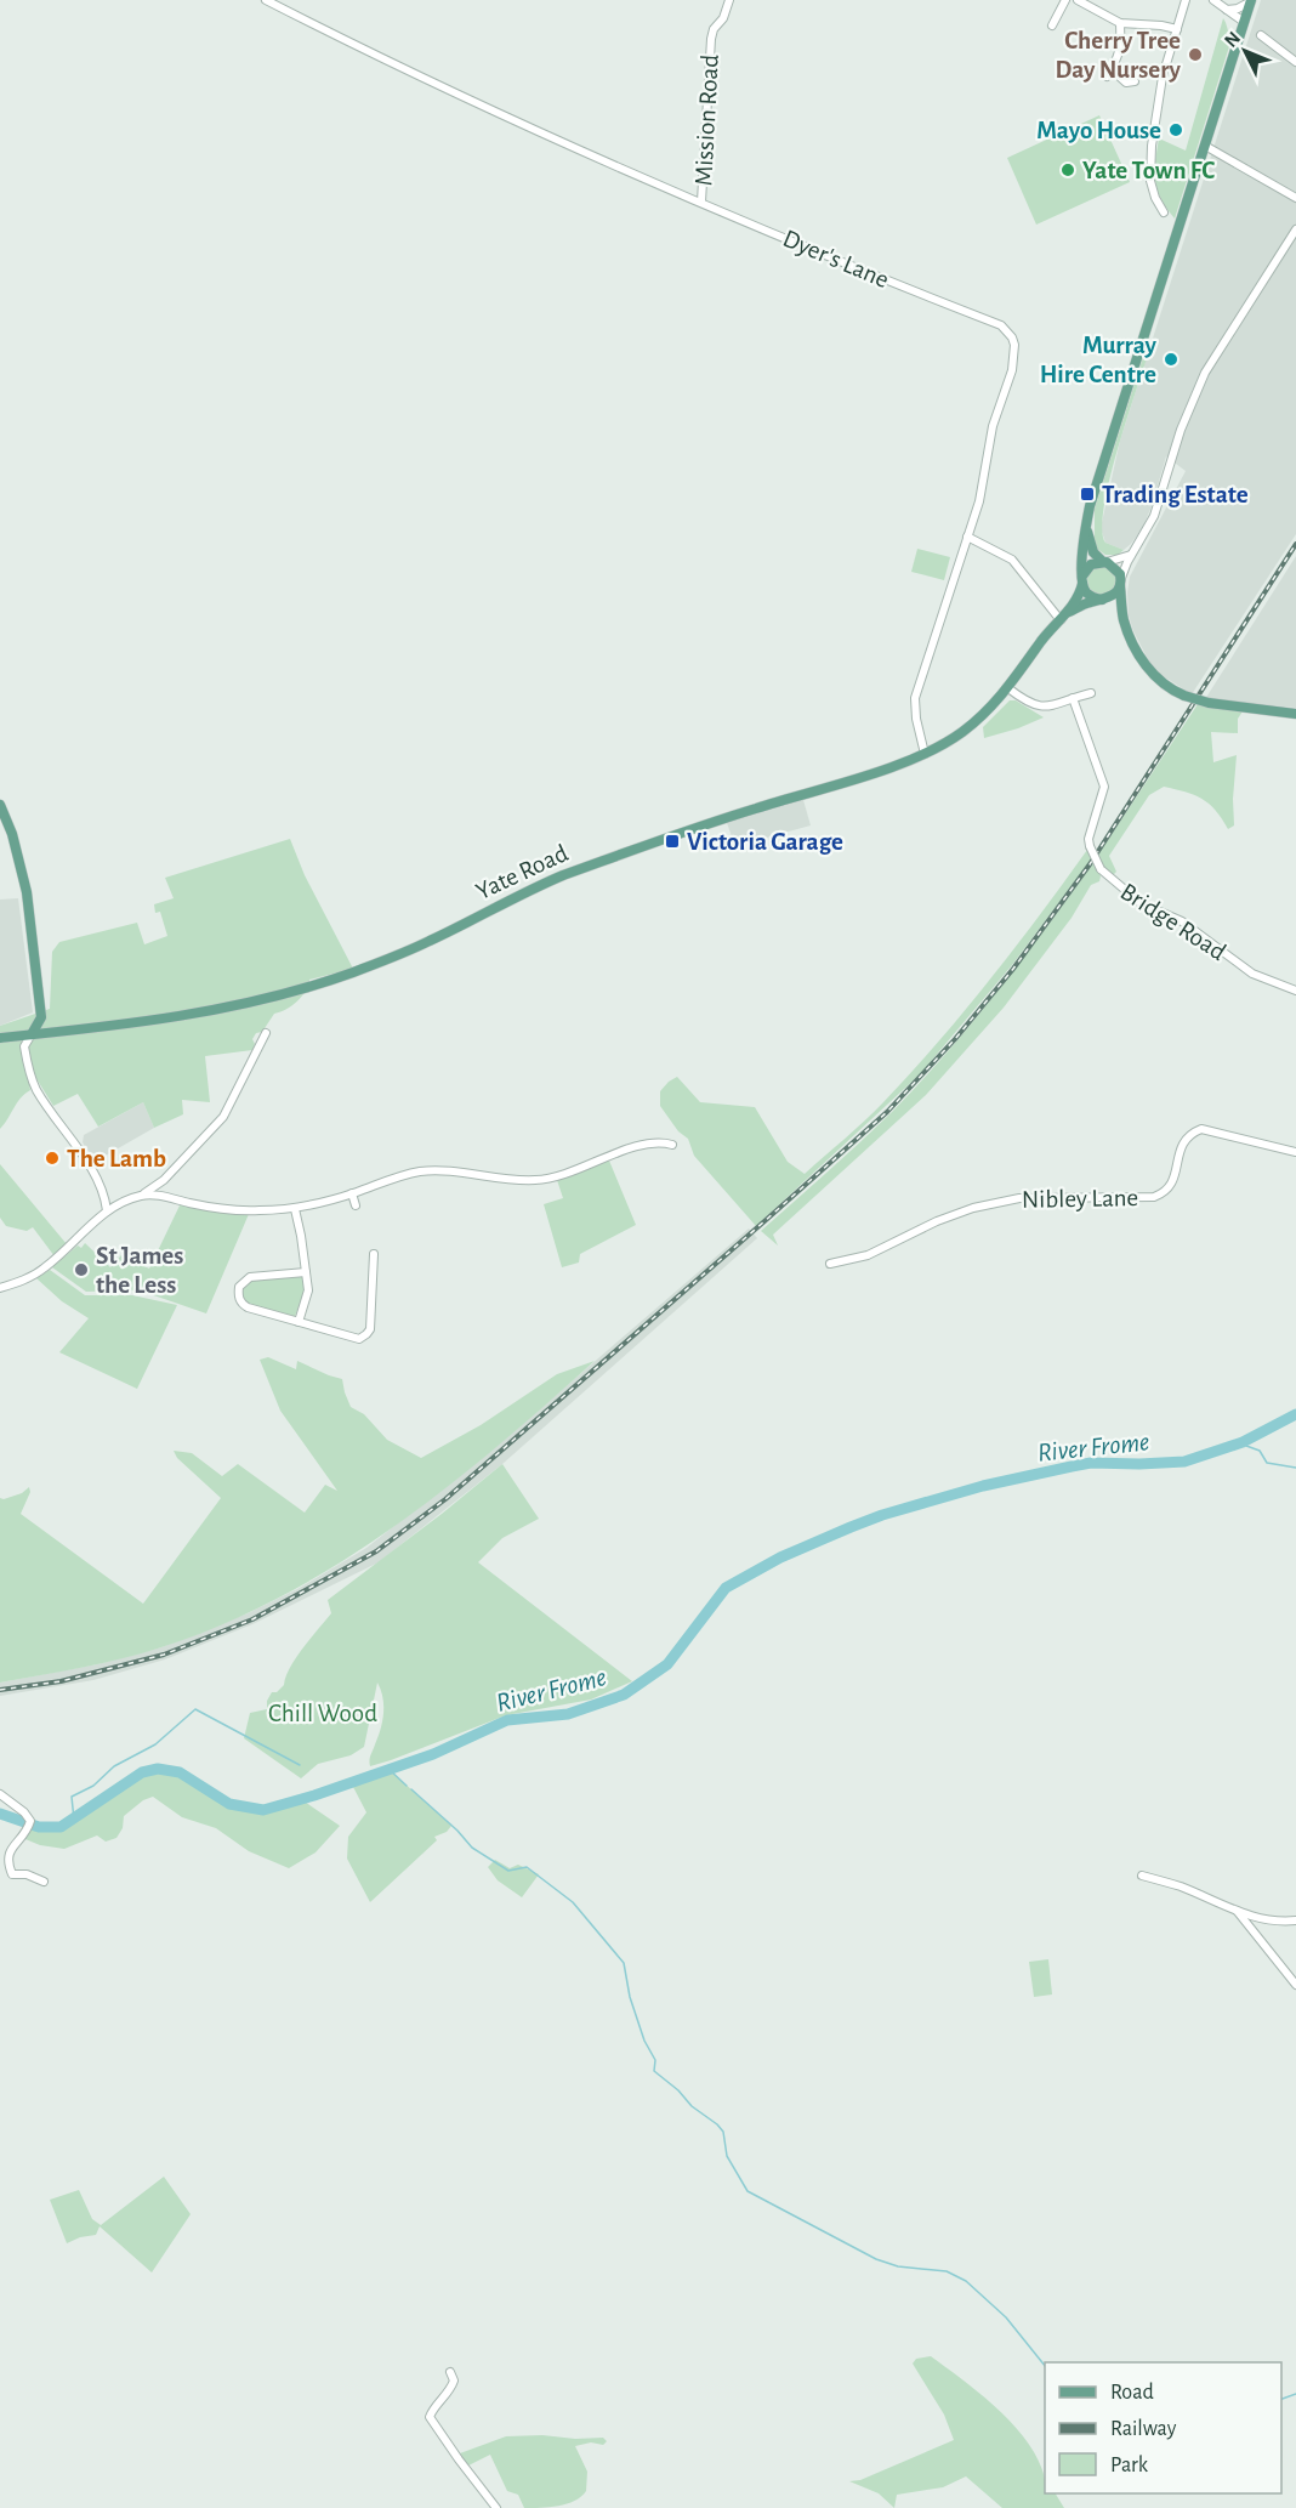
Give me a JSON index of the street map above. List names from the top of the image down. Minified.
{"streets":{"main road":["Yate Road"],"street":["Mission Road","Dyer's Lane","Bridge Road","Nibley Lane"]},"crossings":[["Mission Road","Dyer's Lane"],["Dyer's Lane","Yate Road"]],"water":["River Frome"],"parks":["Chill Wood"],"places":{"other":["Cherry Tree Day Nursery","Mayo House","Yate Town FC","Murray Hire Centre","The Lamb","St James the Less"],"transit":["Trading Estate","Victoria Garage"]},"legend":["Road","Railway","Park"],"north":"top left"}
